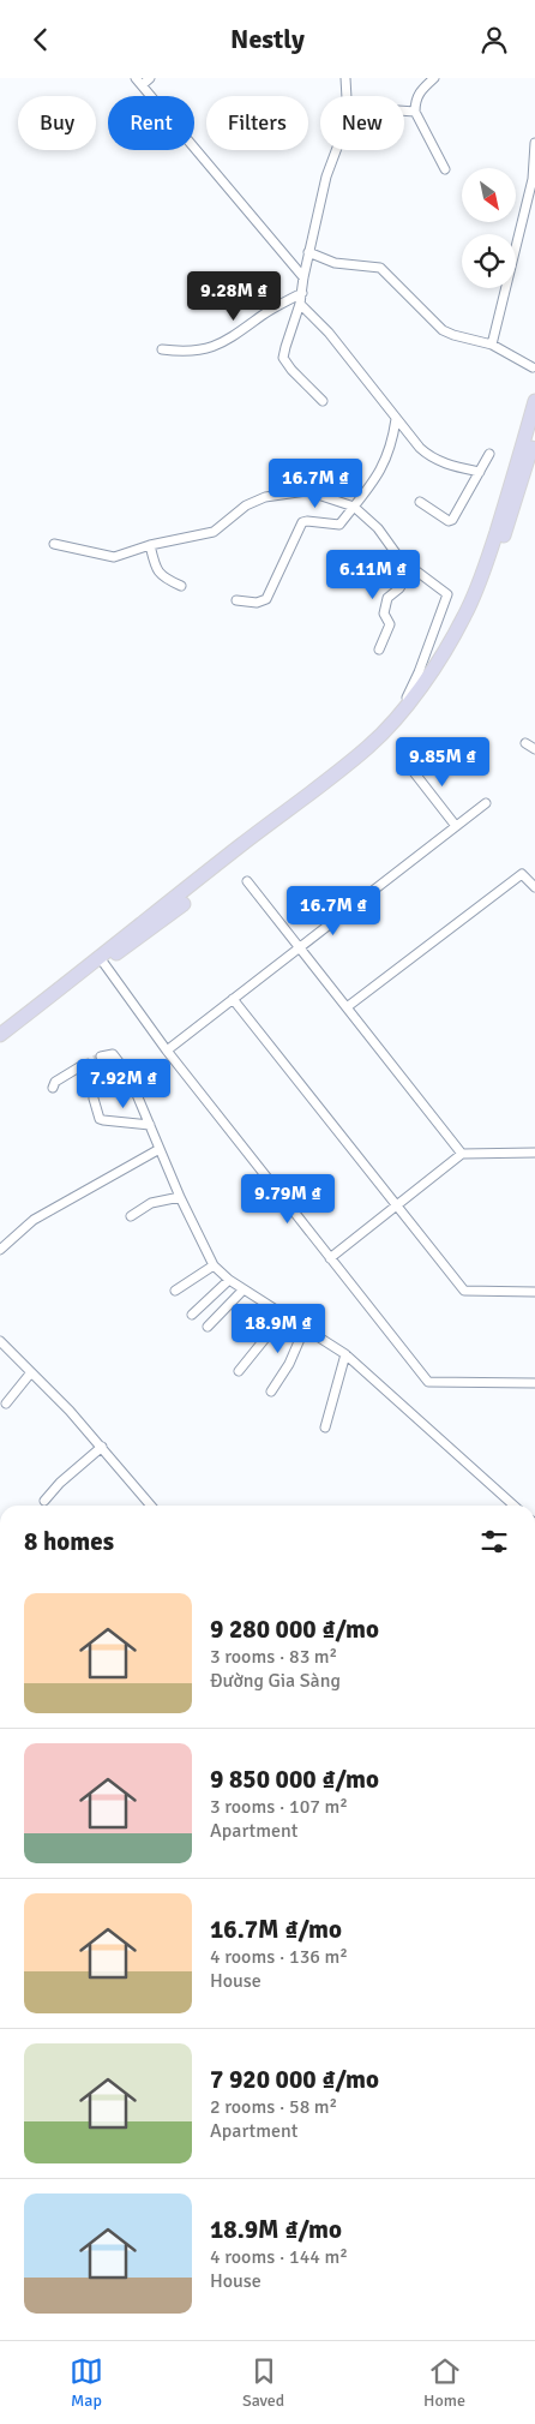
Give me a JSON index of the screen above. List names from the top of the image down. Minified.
{"north":"bottom right","page":{"header":"Nestly","chip":["Buy","Rent","Filters","New"],"price":["9.28M ₫","16.7M ₫","6.11M ₫","9.85M ₫","16.7M ₫","7.92M ₫","9.79M ₫","18.9M ₫"],"heading":"8 homes","list":[{"name":"9 280 000 ₫/mo","note":"3 rooms · 83 m² · Đường Gia Sàng"},{"name":"9 850 000 ₫/mo","note":"3 rooms · 107 m² · Apartment"},{"name":"16.7M ₫/mo","note":"4 rooms · 136 m² · House"},{"name":"7 920 000 ₫/mo","note":"2 rooms · 58 m² · Apartment"},{"name":"18.9M ₫/mo","note":"4 rooms · 144 m² · House"}],"tabs":["Map","Saved","Home"]}}
